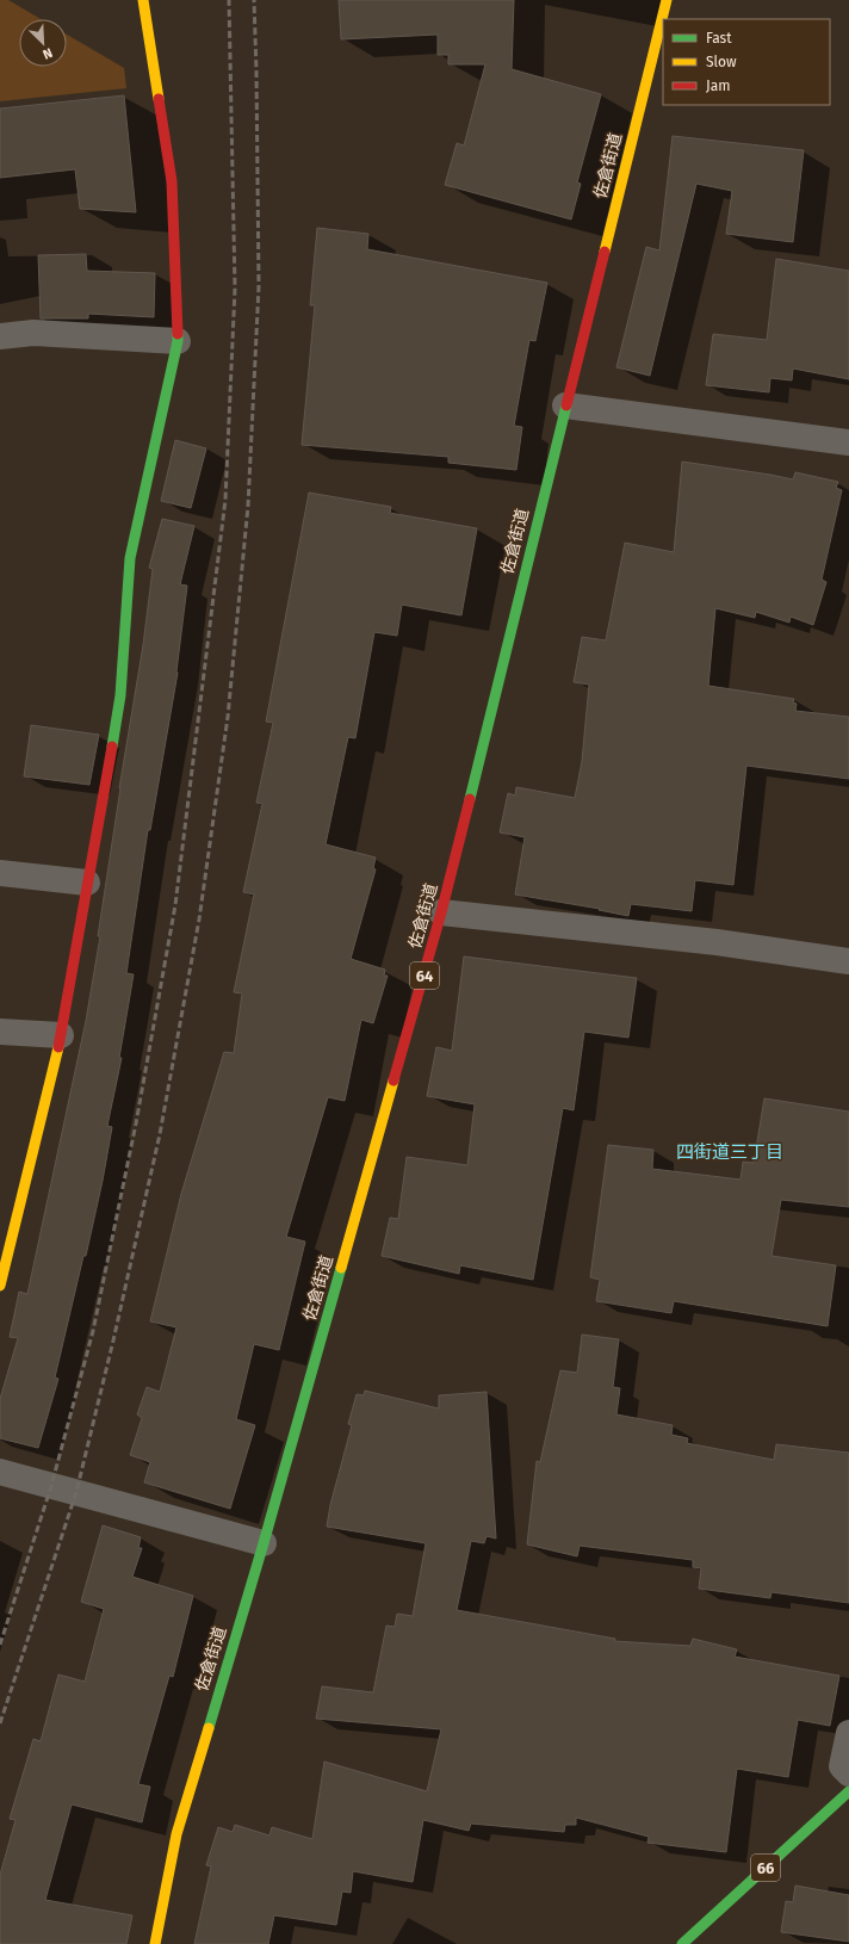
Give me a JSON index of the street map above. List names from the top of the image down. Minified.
{"streets":{"main road":["佐倉街道","64","66"]},"districts":["四街道三丁目"],"legend":["Fast","Slow","Jam"],"north":"bottom right"}
